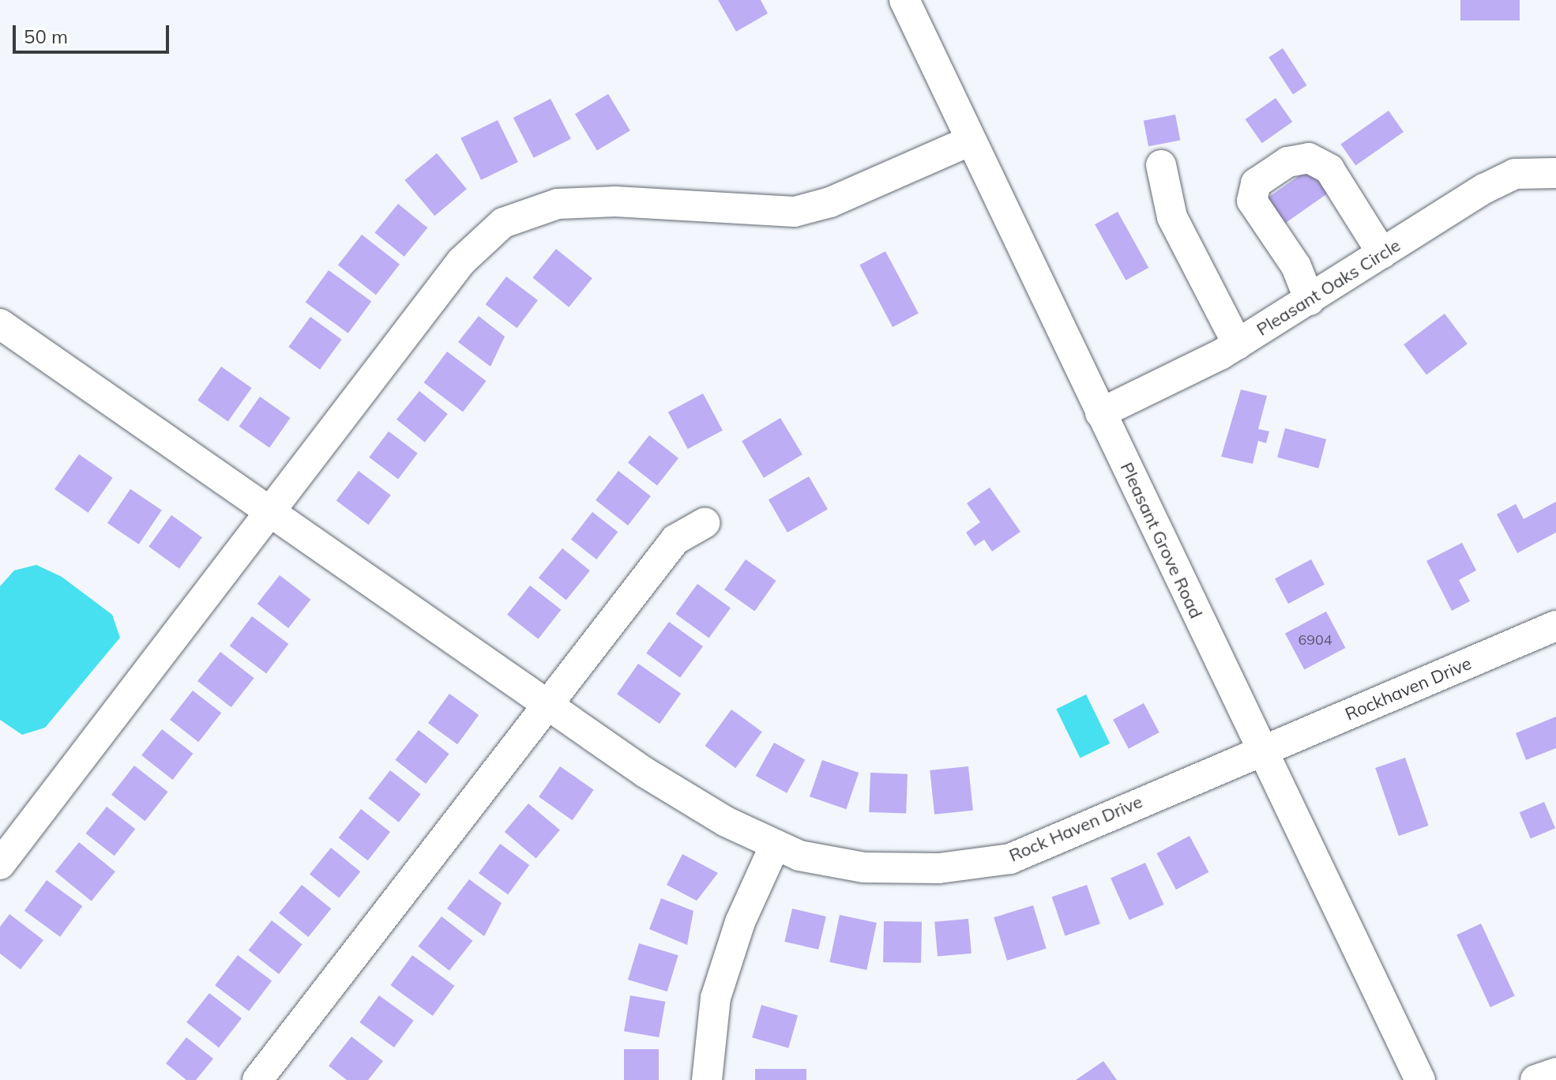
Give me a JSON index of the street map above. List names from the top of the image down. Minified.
{"streets":{"street":["Pleasant Oaks Circle","Pleasant Grove Road","Rockhaven Drive","Rock Haven Drive"]},"crossings":[["Pleasant Oaks Circle","Pleasant Grove Road"],["Pleasant Grove Road","Rockhaven Drive"],["Pleasant Grove Road","Rock Haven Drive"],["Rockhaven Drive","Rock Haven Drive"]],"house_numbers":["6904"],"scale_bar":"50 m"}
